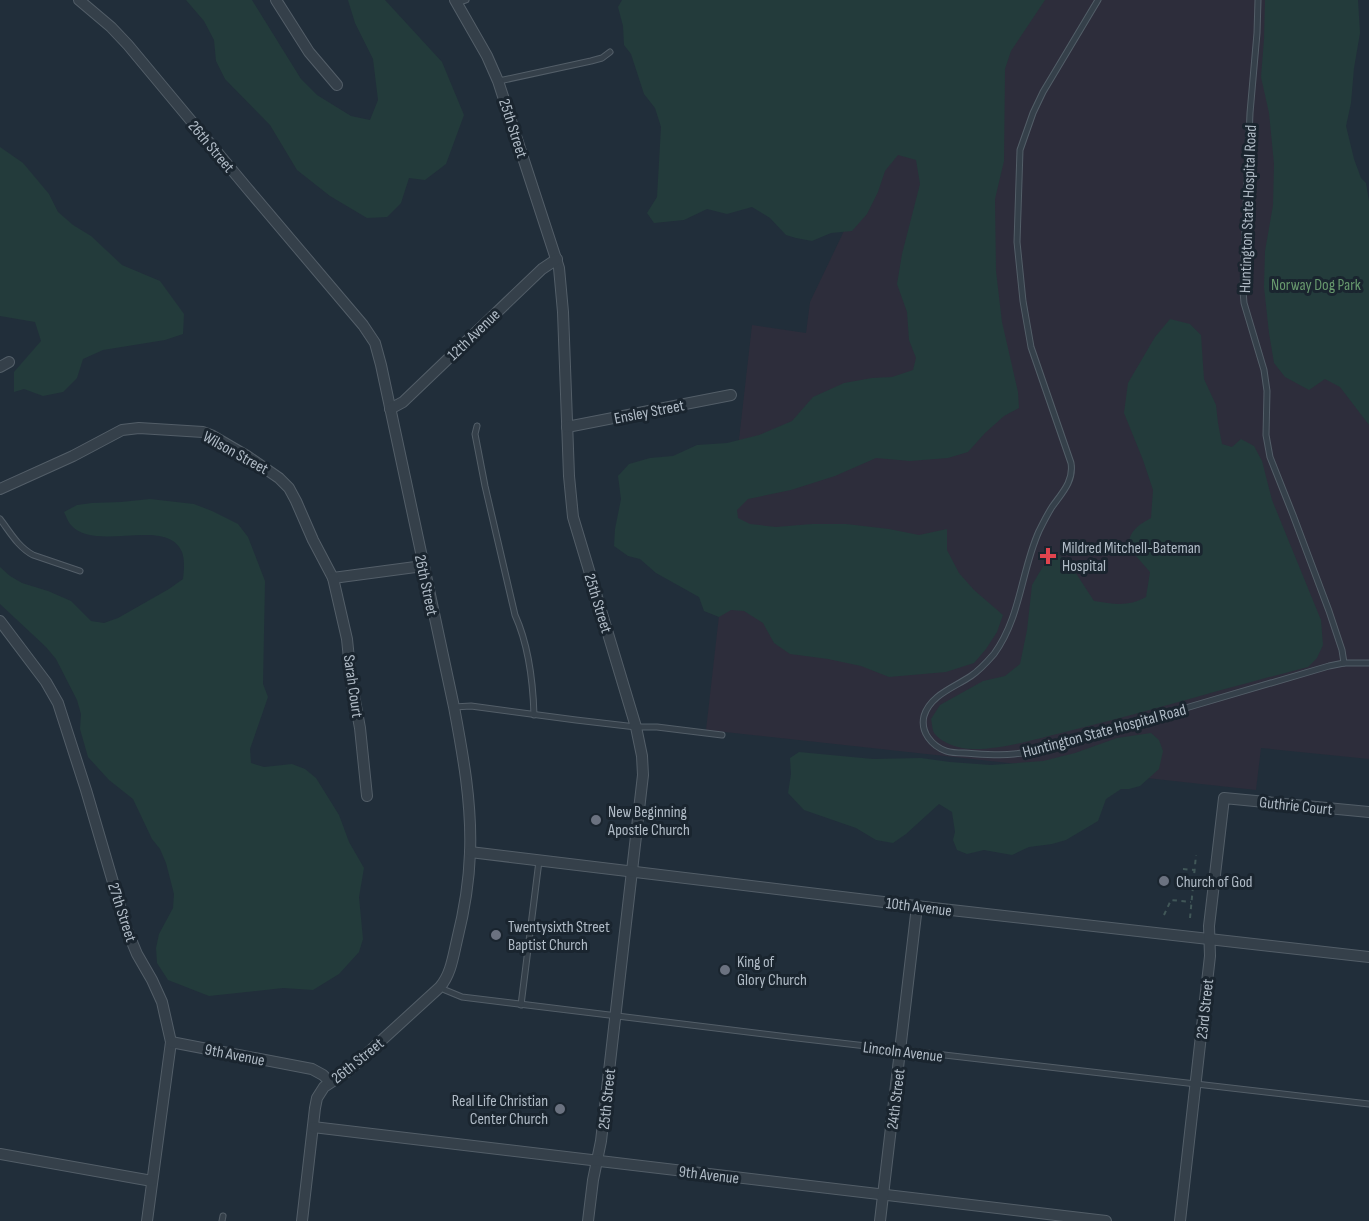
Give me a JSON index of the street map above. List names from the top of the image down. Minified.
{"streets":{"street":["25th Street","26th Street","12th Avenue","Ensley Street","Wilson Street","Sarah Court","Guthrie Court","10th Avenue","27th Street","23rd Street","9th Avenue","24th Street"],"lane":["Huntington State Hospital Road","Lincoln Avenue"]},"crossings":[["25th Street","12th Avenue"],["25th Street","Ensley Street"],["25th Street","10th Avenue"],["25th Street","Lincoln Avenue"],["25th Street","9th Avenue"],["26th Street","12th Avenue"],["26th Street","10th Avenue"],["26th Street","Lincoln Avenue"],["26th Street","9th Avenue"],["Wilson Street","Sarah Court"],["Guthrie Court","23rd Street"],["10th Avenue","23rd Street"],["10th Avenue","24th Street"],["27th Street","9th Avenue"],["23rd Street","Lincoln Avenue"],["Lincoln Avenue","24th Street"],["9th Avenue","24th Street"]],"parks":["Norway Dog Park"],"places":{"health":["Mildred Mitchell-Bateman Hospital"],"other":["New Beginning Apostle Church","Church of God","Twentysixth Street Baptist Church","King of Glory Church","Real Life Christian Center Church"]}}
